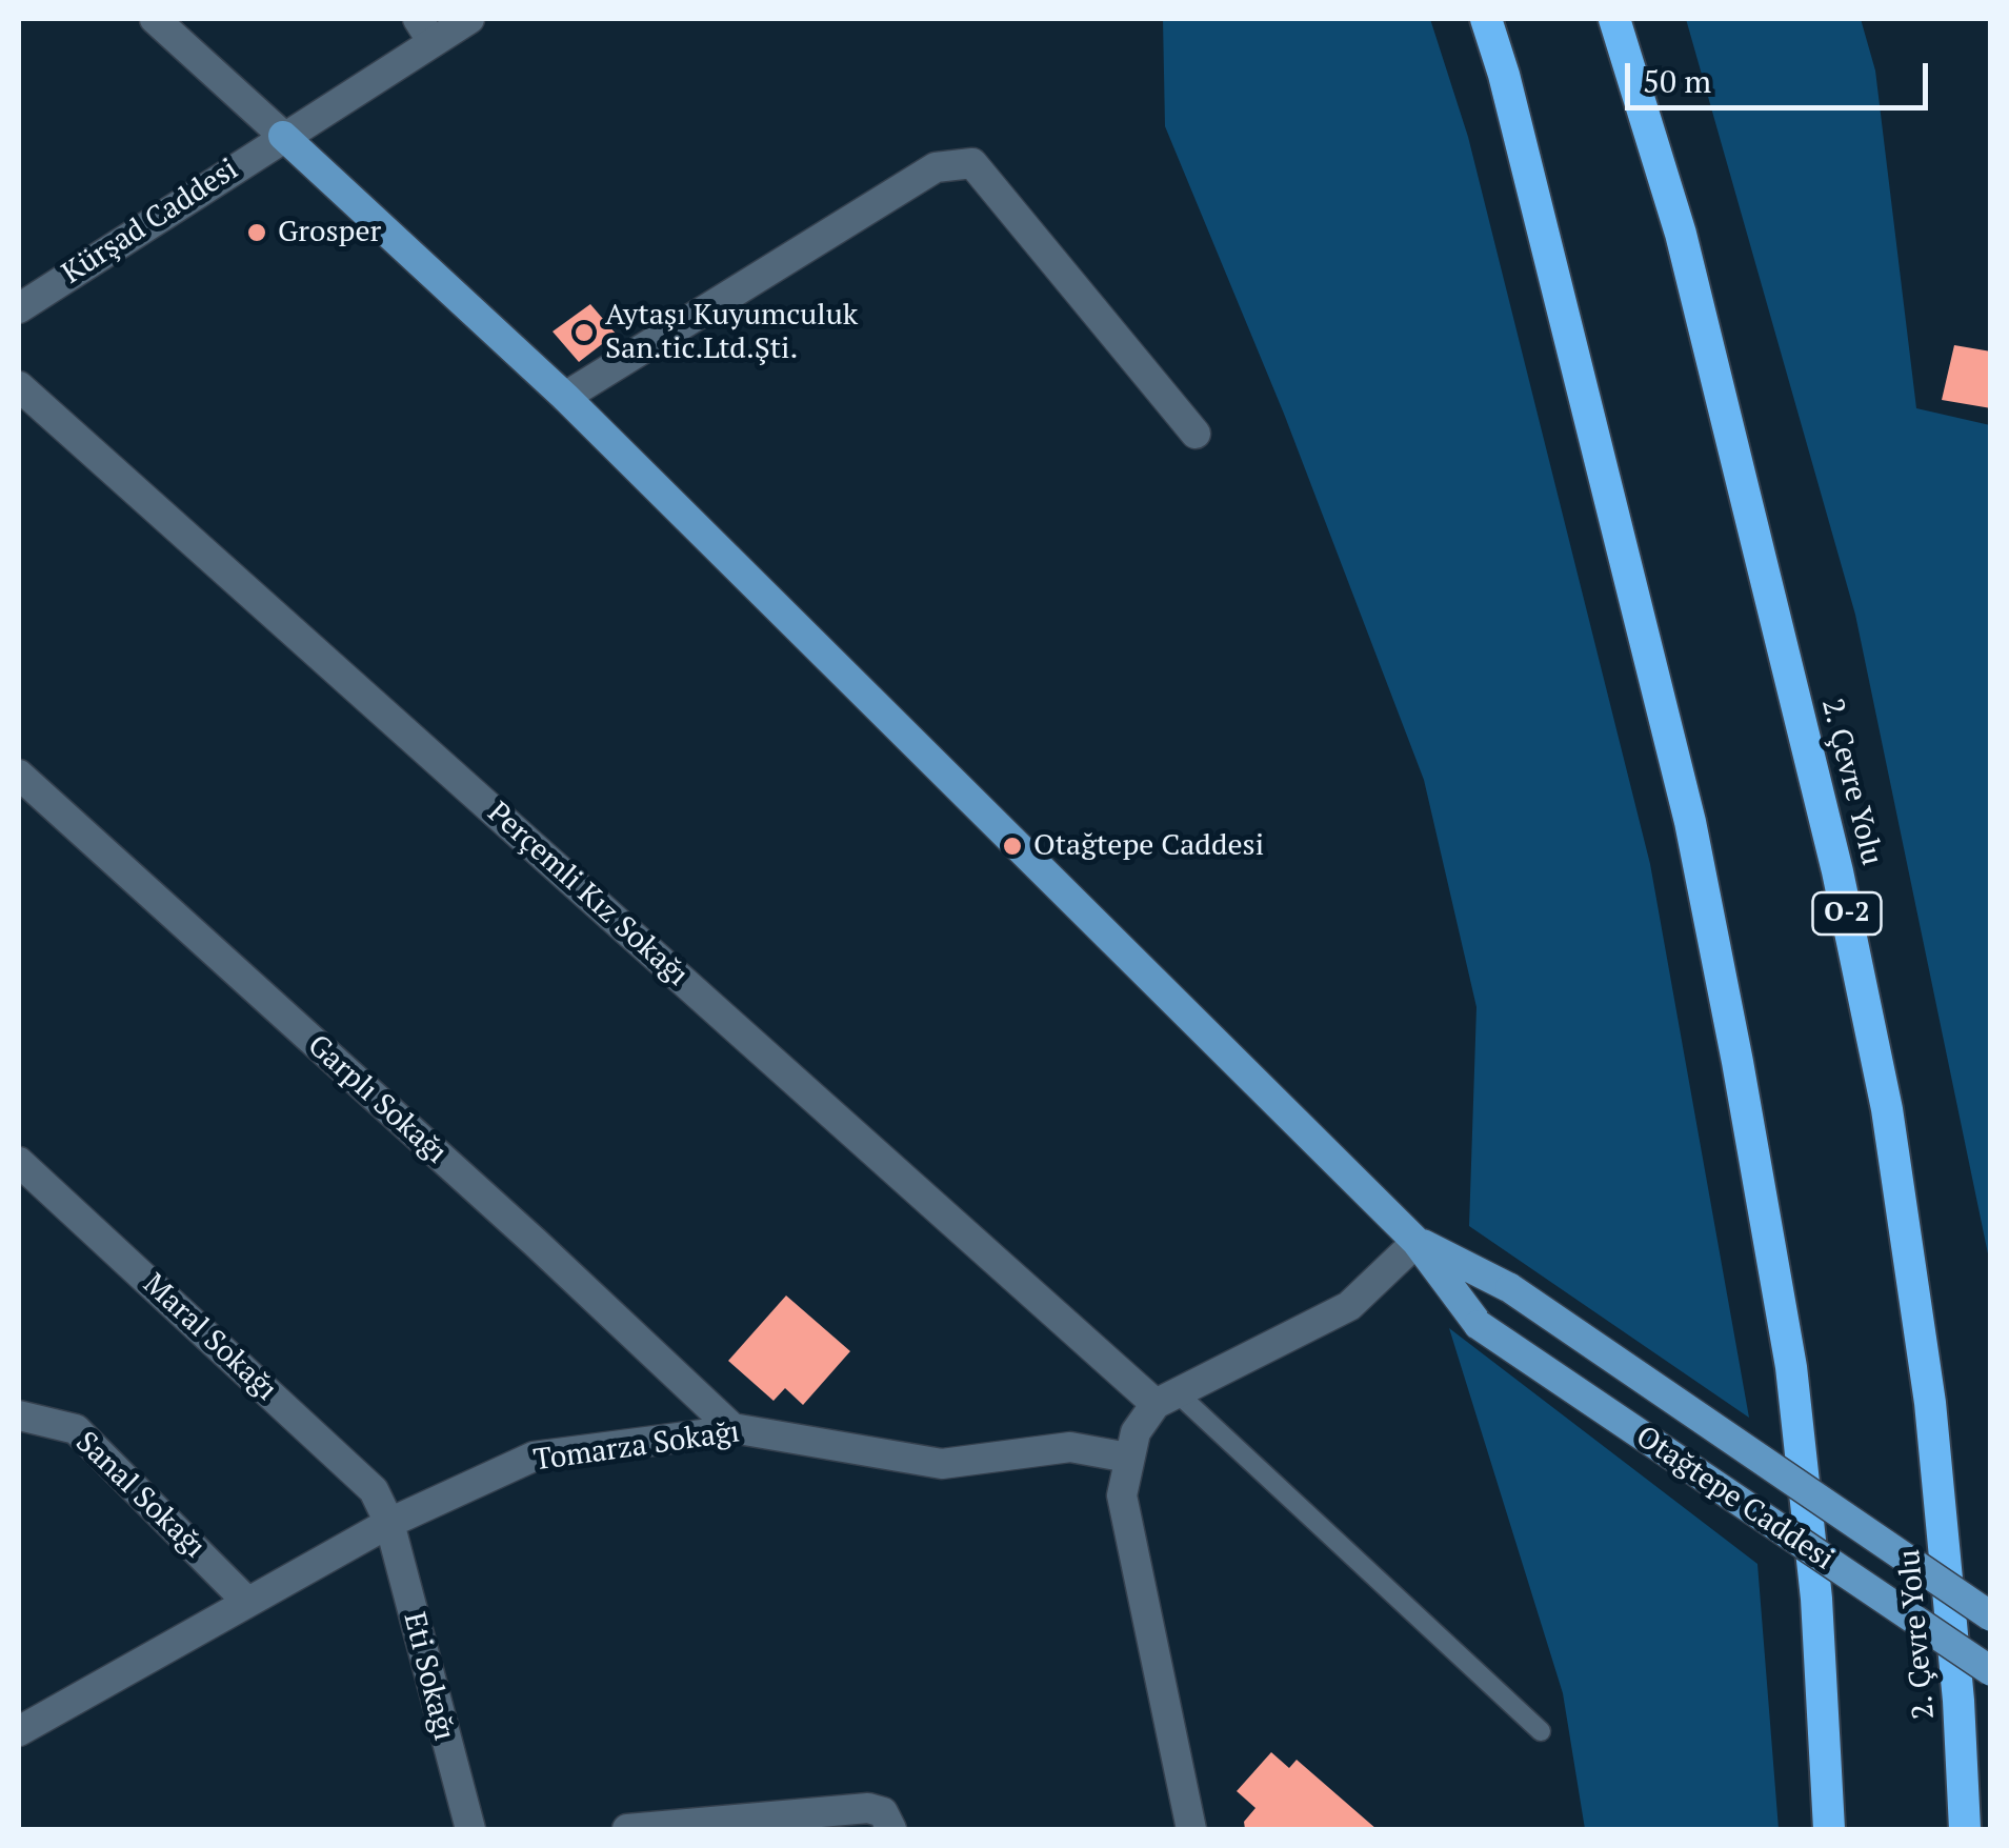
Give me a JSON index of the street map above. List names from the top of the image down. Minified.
{"streets":{"highway":["2. Çevre Yolu","O-2"],"main road":["Otağtepe Caddesi"],"street":["Kürşad Caddesi","Perçemli Kız Sokağı","Garplı Sokağı","Maral Sokağı","Tomarza Sokağı","Sanal Sokağı","Eti Sokağı"]},"crossings":[["Garplı Sokağı","Tomarza Sokağı"],["Maral Sokağı","Tomarza Sokağı"],["Maral Sokağı","Eti Sokağı"],["Tomarza Sokağı","Sanal Sokağı"],["Tomarza Sokağı","Eti Sokağı"]],"places":["Grosper","Aytaşı Kuyumculuk San.tic.Ltd.Şti.","Otağtepe Caddesi"],"scale_bar":"50 m"}
